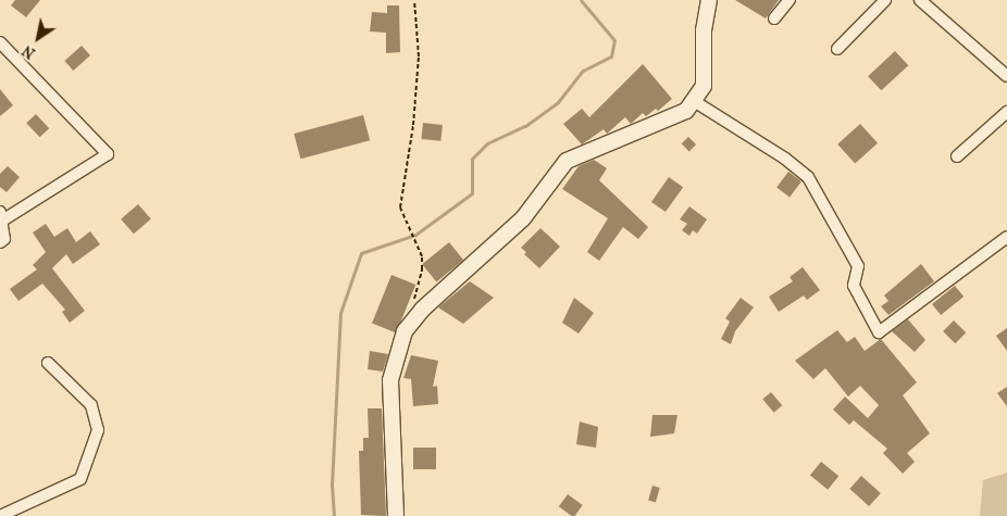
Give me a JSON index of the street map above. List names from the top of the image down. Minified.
{"north":"bottom left"}
